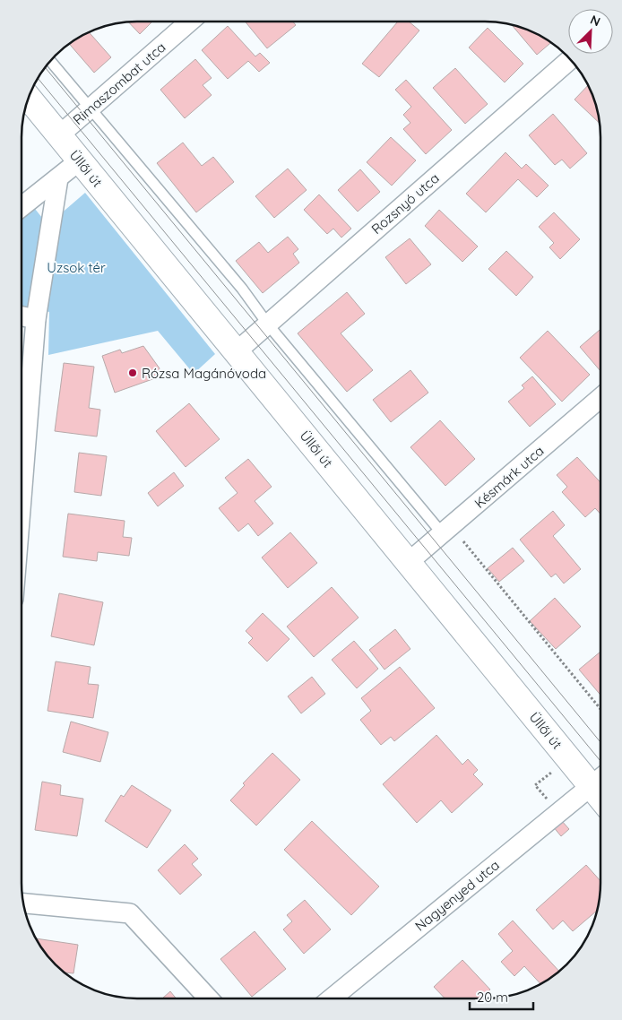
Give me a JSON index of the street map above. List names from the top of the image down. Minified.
{"streets":{"main road":["Üllői út"],"street":["Rimaszombat utca","Rozsnyó utca","Késmárk utca","Nagyenyed utca"]},"crossings":[["Rimaszombat utca","Üllői út"],["Üllői út","Rozsnyó utca"],["Üllői út","Késmárk utca"],["Üllői út","Nagyenyed utca"]],"parks":["Uzsok tér"],"places":["Rózsa Magánóvoda"],"scale_bar":"20 m","north":"top right"}
